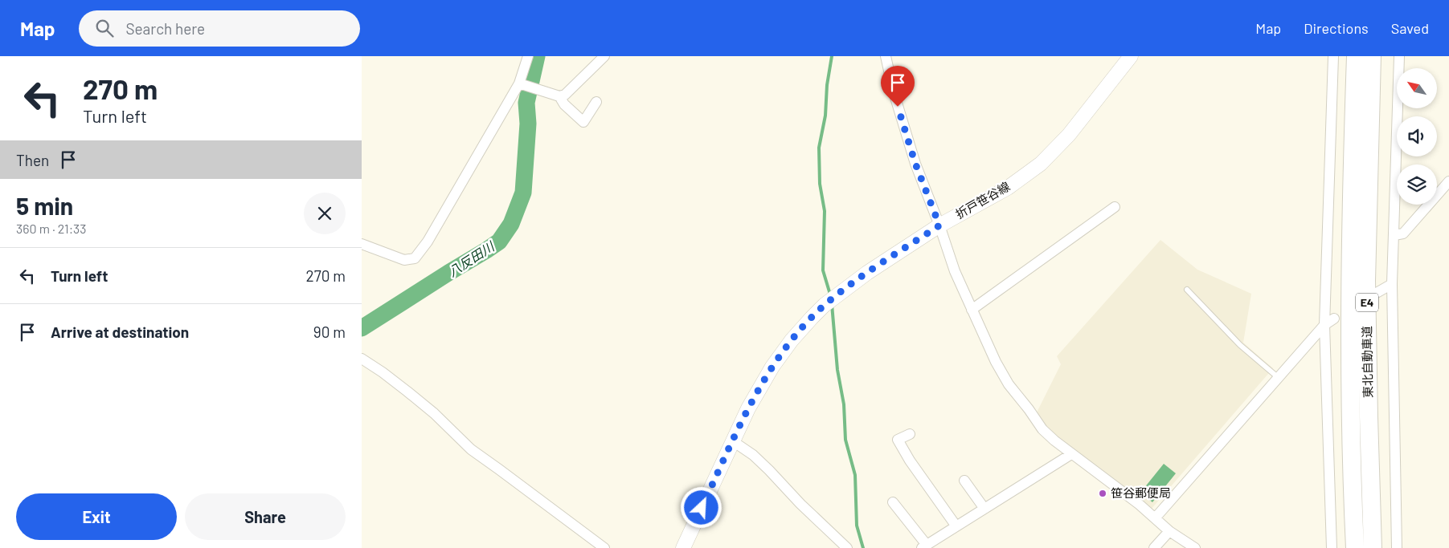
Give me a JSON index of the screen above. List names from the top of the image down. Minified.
{"streets":{"highway":["E4","東北自動車道"],"main road":["折戸笹谷線"]},"water":["八反田川"],"places":["笹谷郵便局"],"north":"top left","page":{"header":"Map","search":"Search here","nav":["Map","Directions","Saved"],"turn":["270 m","Turn left"],"then":"Then","heading":["5 min","360 m · 21:33"],"list":[{"name":"Turn left","value":"270 m"},{"name":"Arrive at destination","value":"90 m"}],"buttons":["Exit","Share"]}}
